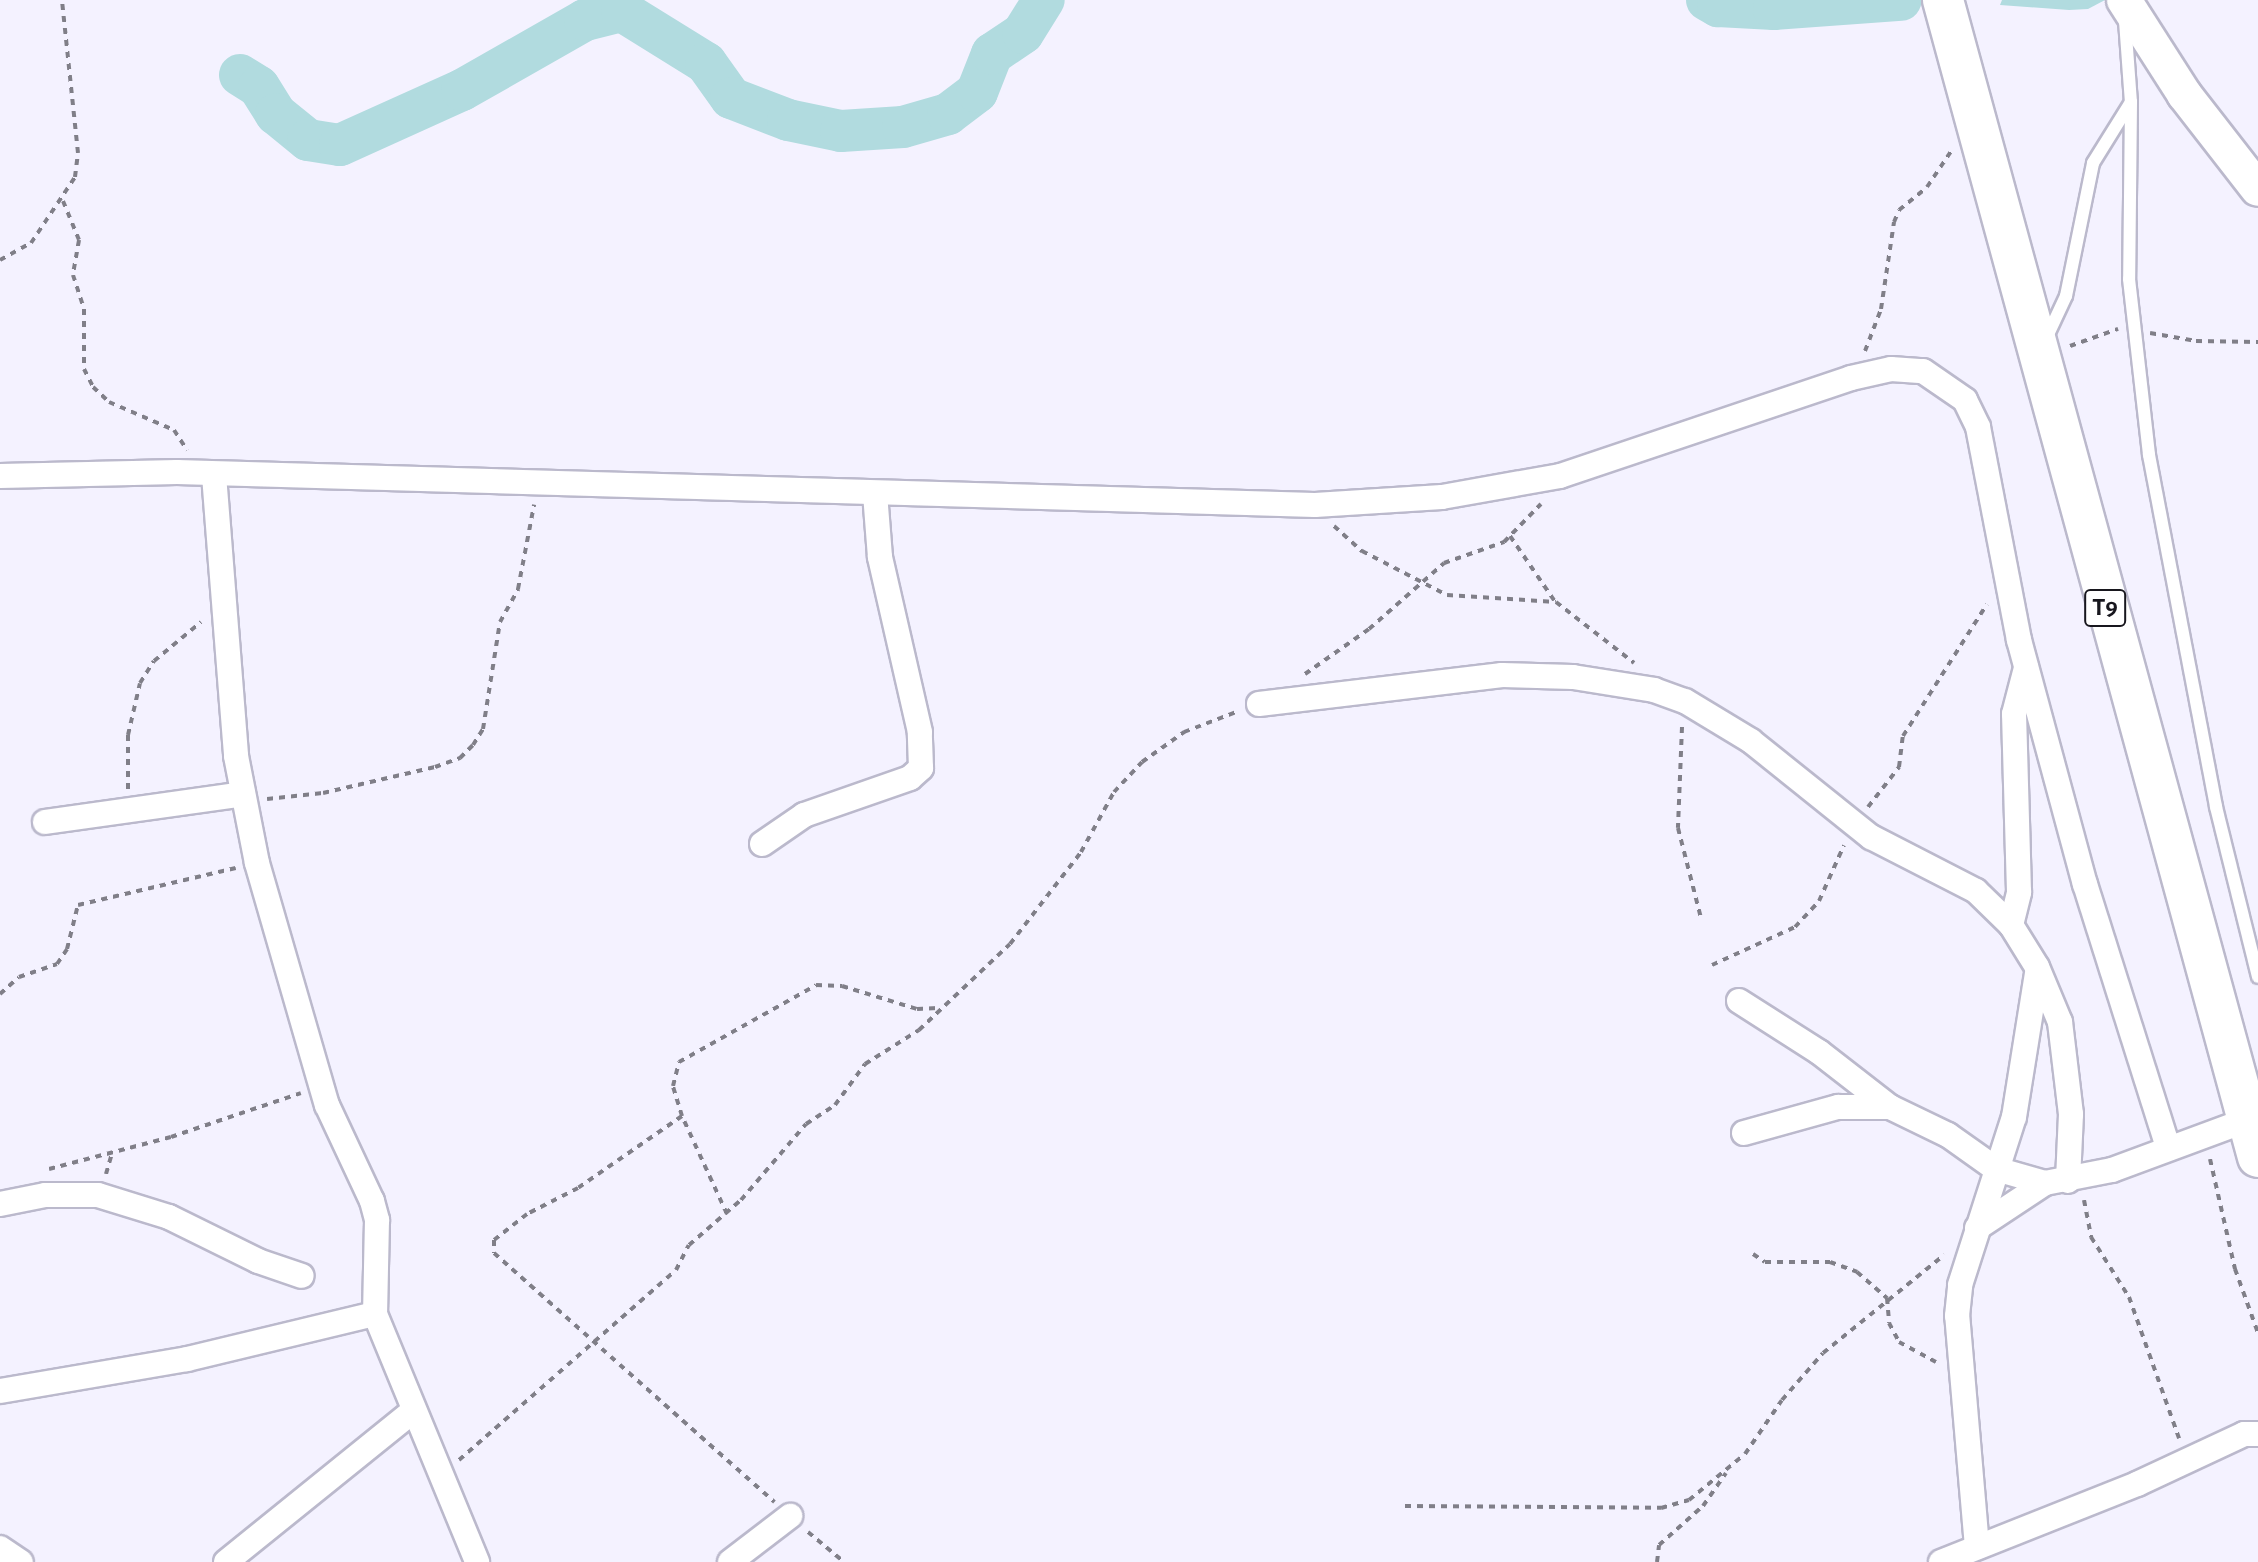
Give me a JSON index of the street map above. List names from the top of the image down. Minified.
{"streets":{"highway":["T9"]}}
